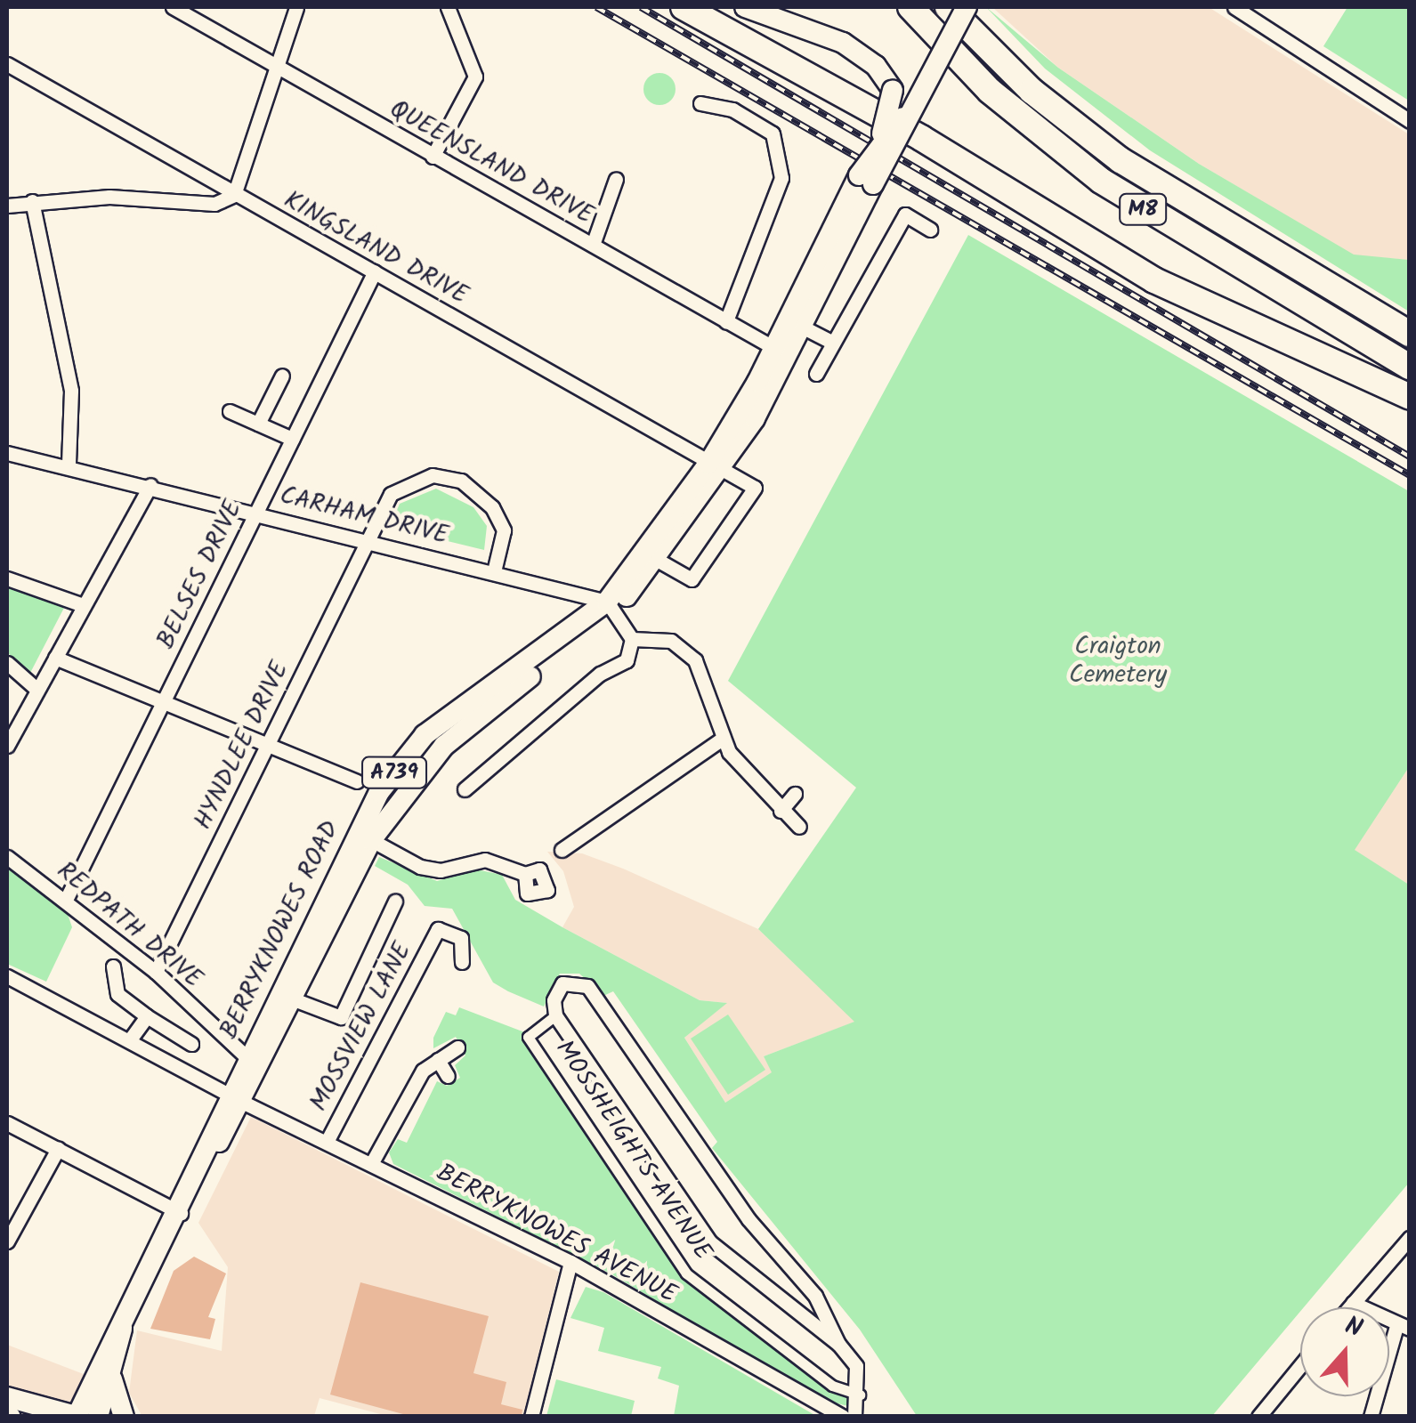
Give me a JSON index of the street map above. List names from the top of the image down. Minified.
{"streets":{"highway":["M8"],"main road":["A739","BERRYKNOWES ROAD"],"street":["QUEENSLAND DRIVE","KINGSLAND DRIVE","CARHAM DRIVE","BELSES DRIVE","HYNDLEE DRIVE","REDPATH DRIVE","MOSSVIEW LANE","MOSSHEIGHTS AVENUE","BERRYKNOWES AVENUE"]},"crossings":[["QUEENSLAND DRIVE","BERRYKNOWES ROAD"],["KINGSLAND DRIVE","BELSES DRIVE"],["KINGSLAND DRIVE","BERRYKNOWES ROAD"],["CARHAM DRIVE","BELSES DRIVE"],["CARHAM DRIVE","HYNDLEE DRIVE"],["CARHAM DRIVE","BERRYKNOWES ROAD"],["BELSES DRIVE","REDPATH DRIVE"],["HYNDLEE DRIVE","REDPATH DRIVE"],["REDPATH DRIVE","BERRYKNOWES ROAD"],["BERRYKNOWES ROAD","BERRYKNOWES AVENUE"],["MOSSVIEW LANE","BERRYKNOWES AVENUE"]],"parks":["Craigton Cemetery"],"north":"top"}
